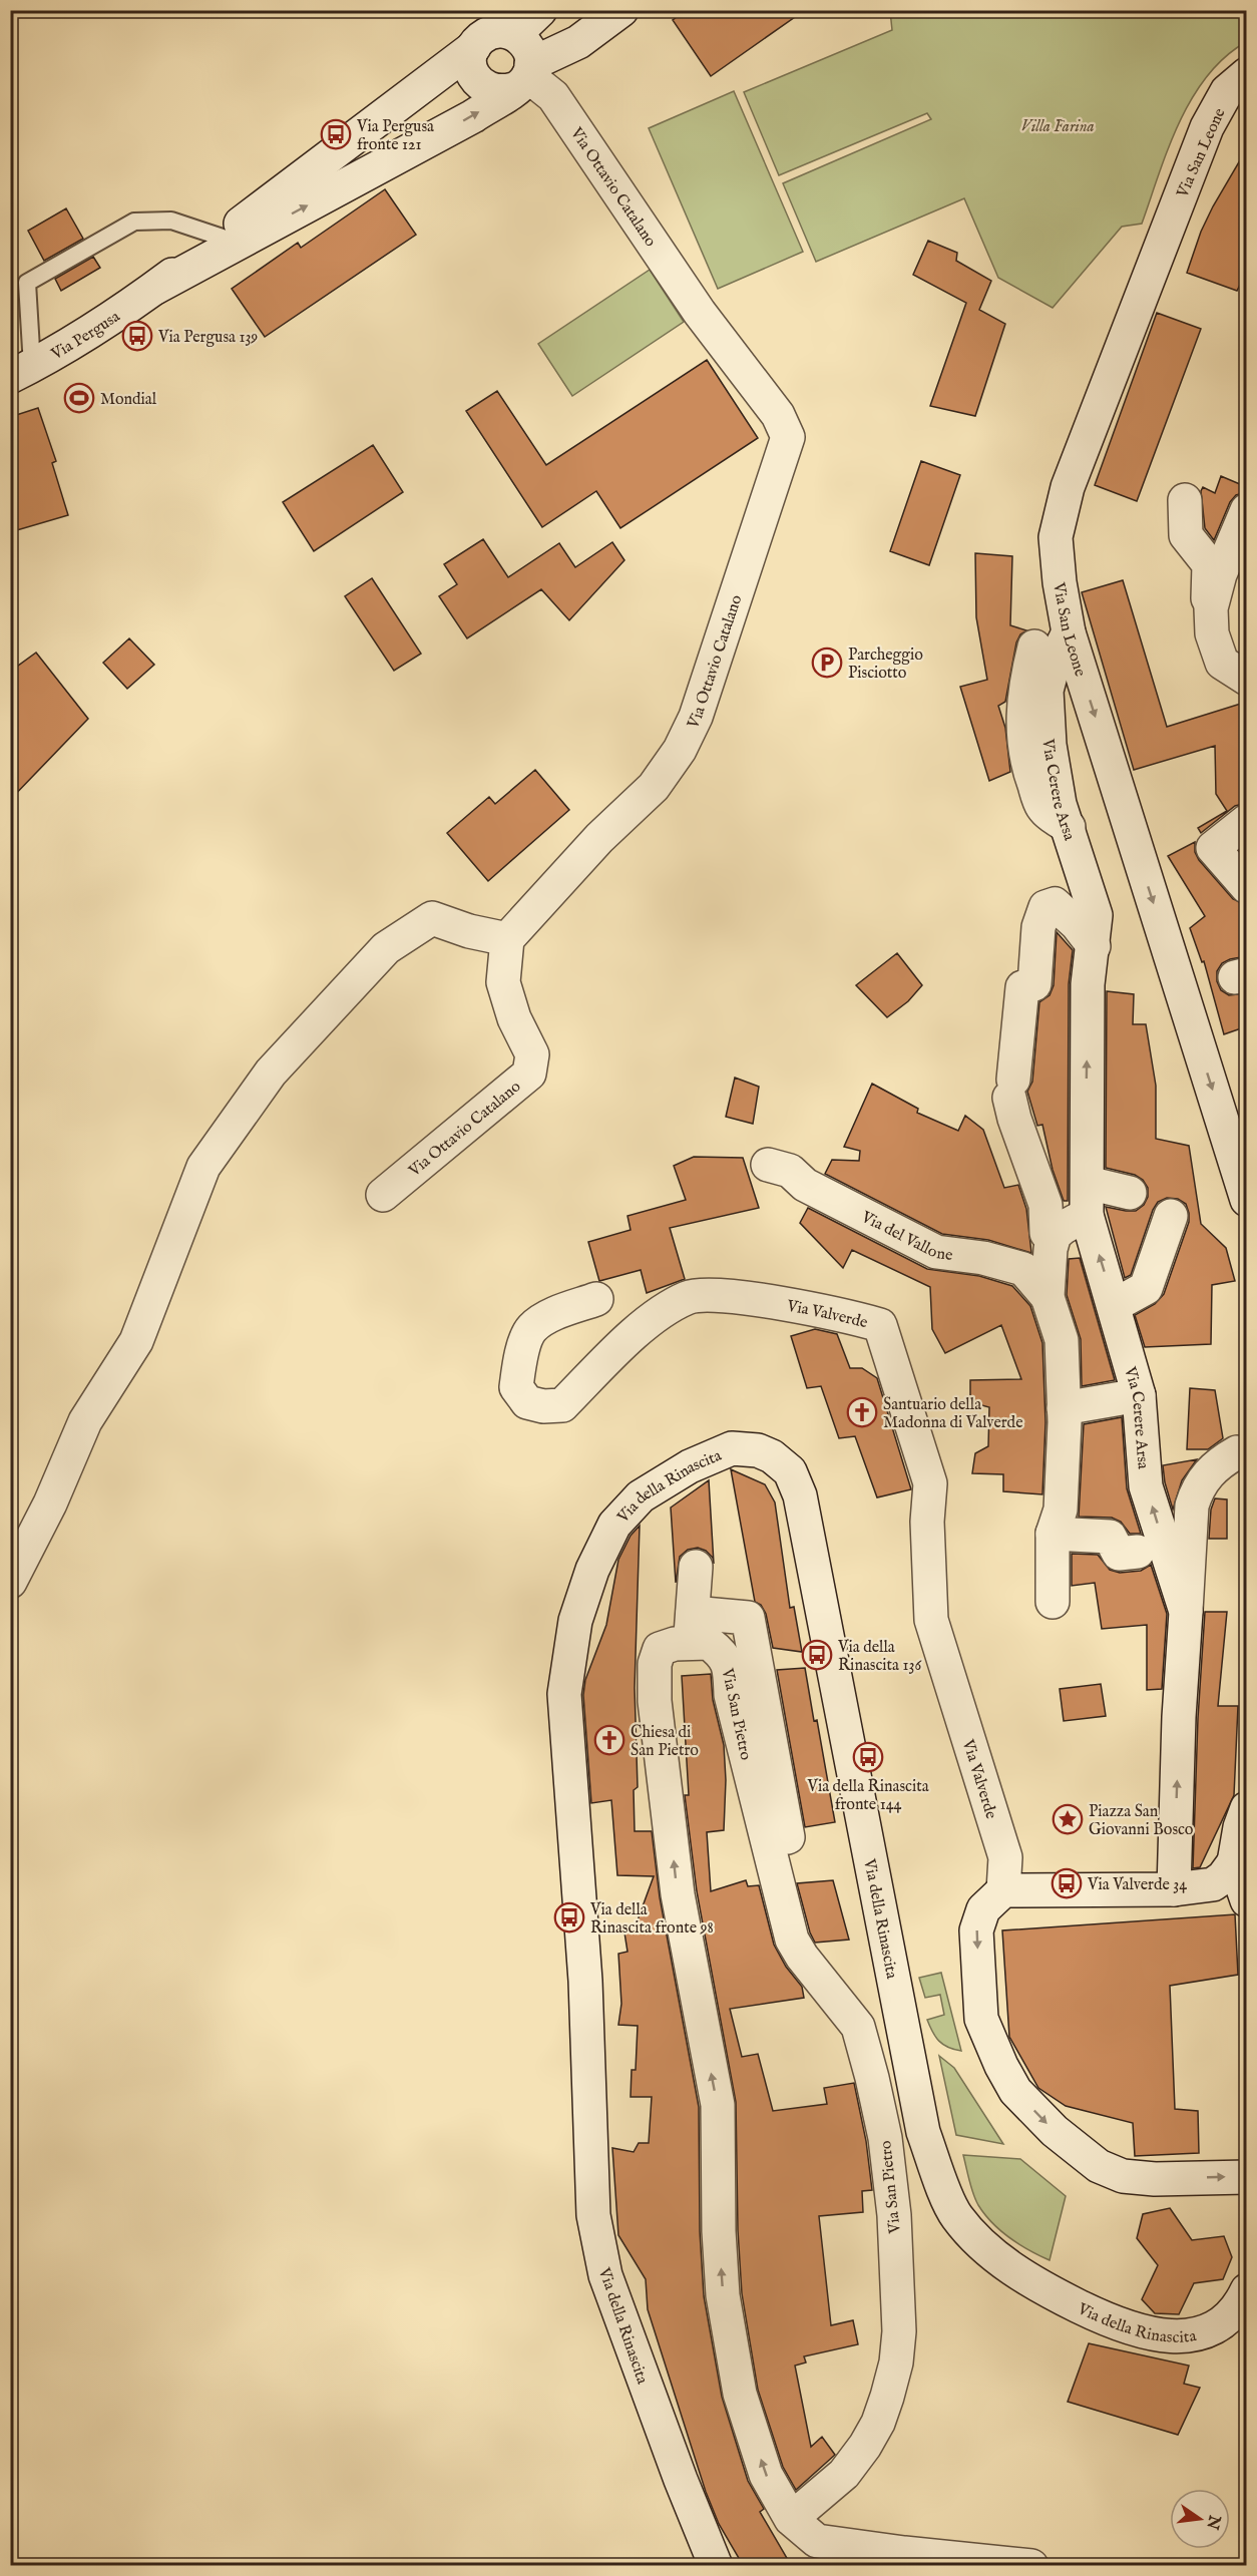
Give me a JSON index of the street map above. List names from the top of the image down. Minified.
{"streets":{"street":["Via San Leone","Via Ottavio Catalano","Via Pergusa","Via Cerere Arsa","Via del Vallone","Via Valverde","Via della Rinascita","Via San Pietro"]},"crossings":[["Via San Leone","Via Cerere Arsa"]],"one_way":["Via Cerere Arsa"],"parks":["Villa Farina"],"places":{"bus stop":["Via Pergusa fronte 121","Via Pergusa 139","Via della Rinascita 136","Via della Rinascita fronte 144","Via Valverde 34","Via della Rinascita fronte 98"],"sports":["Mondial"],"parking":["Parcheggio Pisciotto"],"church":["Santuario della Madonna di Valverde","Chiesa di San Pietro"],"place":["Piazza San Giovanni Bosco"]},"north":"right"}
